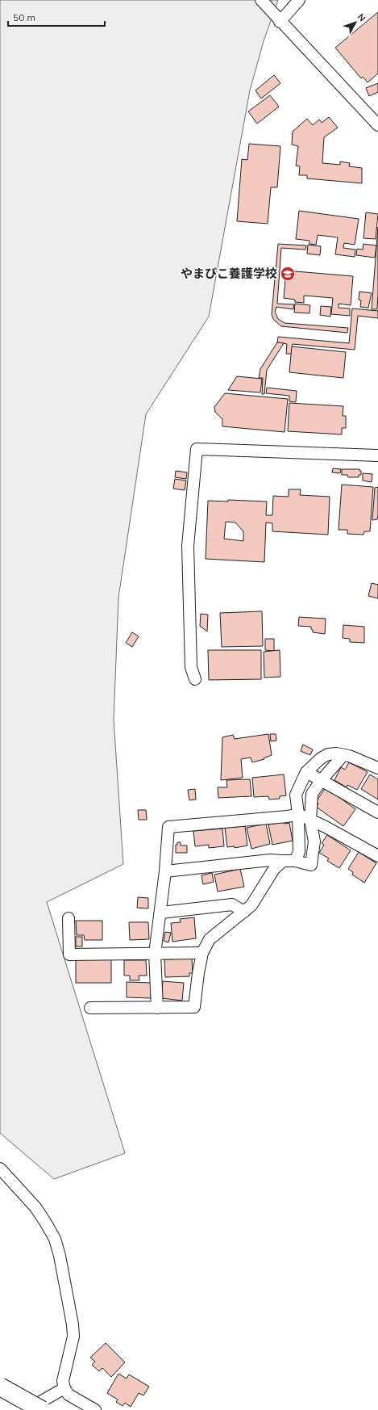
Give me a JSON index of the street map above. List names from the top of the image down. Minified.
{"places":{"school or university":["やまびこ養護学校"]},"scale_bar":"50 m","north":"top right"}
